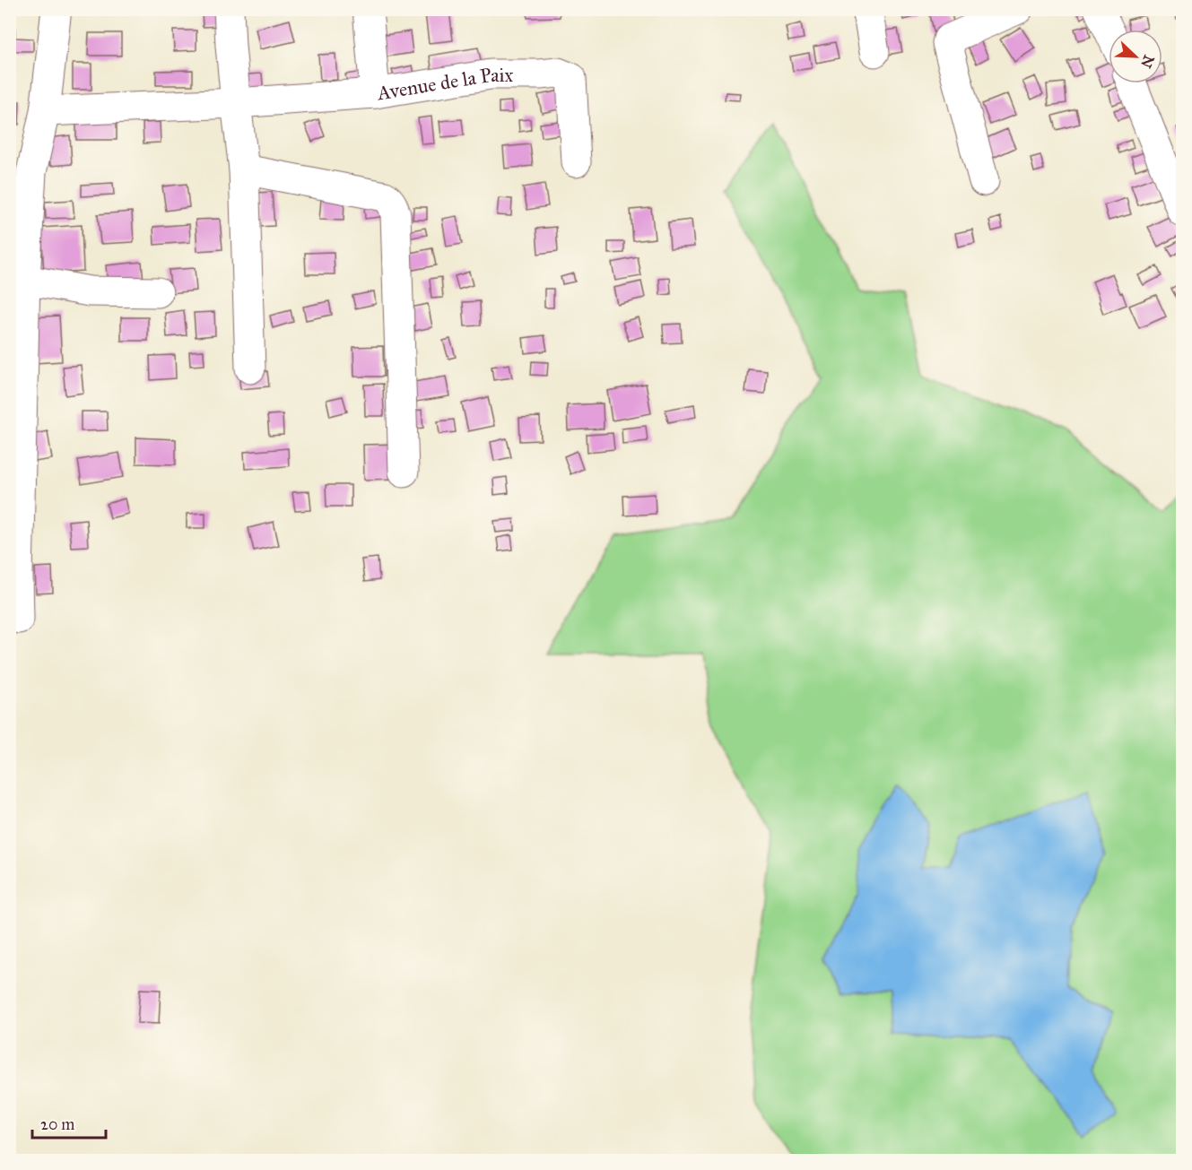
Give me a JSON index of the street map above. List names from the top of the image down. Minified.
{"streets":{"street":["Avenue de la Paix"]},"scale_bar":"20 m","north":"bottom right"}
